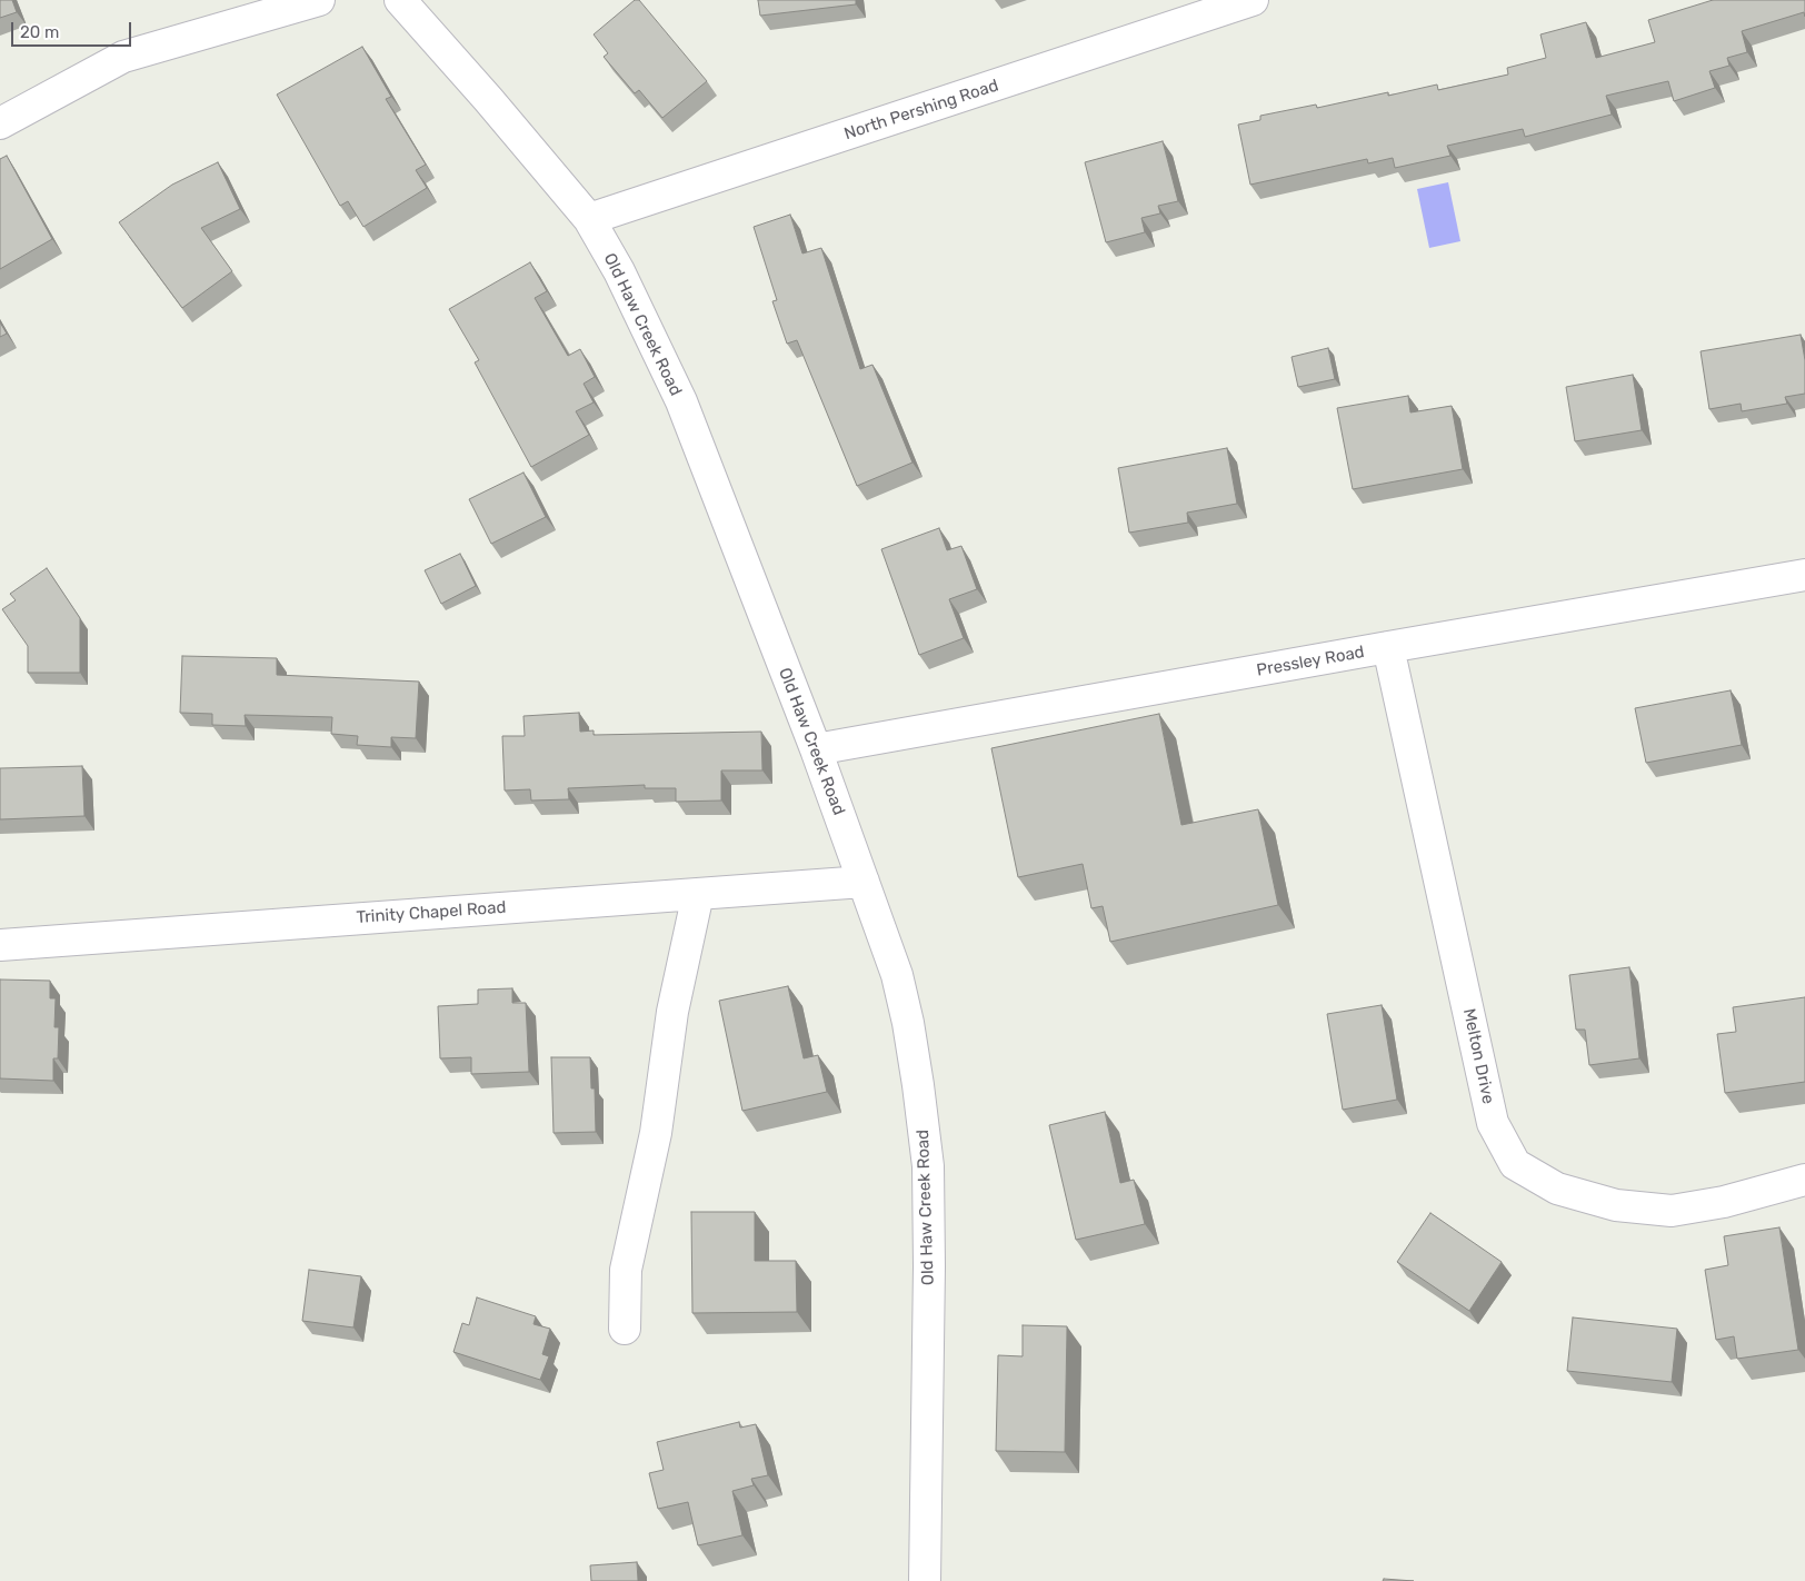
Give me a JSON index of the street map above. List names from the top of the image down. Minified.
{"streets":{"street":["North Pershing Road","Old Haw Creek Road","Pressley Road","Trinity Chapel Road","Melton Drive"]},"crossings":[["North Pershing Road","Old Haw Creek Road"],["Old Haw Creek Road","Pressley Road"],["Old Haw Creek Road","Trinity Chapel Road"],["Pressley Road","Melton Drive"]],"scale_bar":"20 m"}
